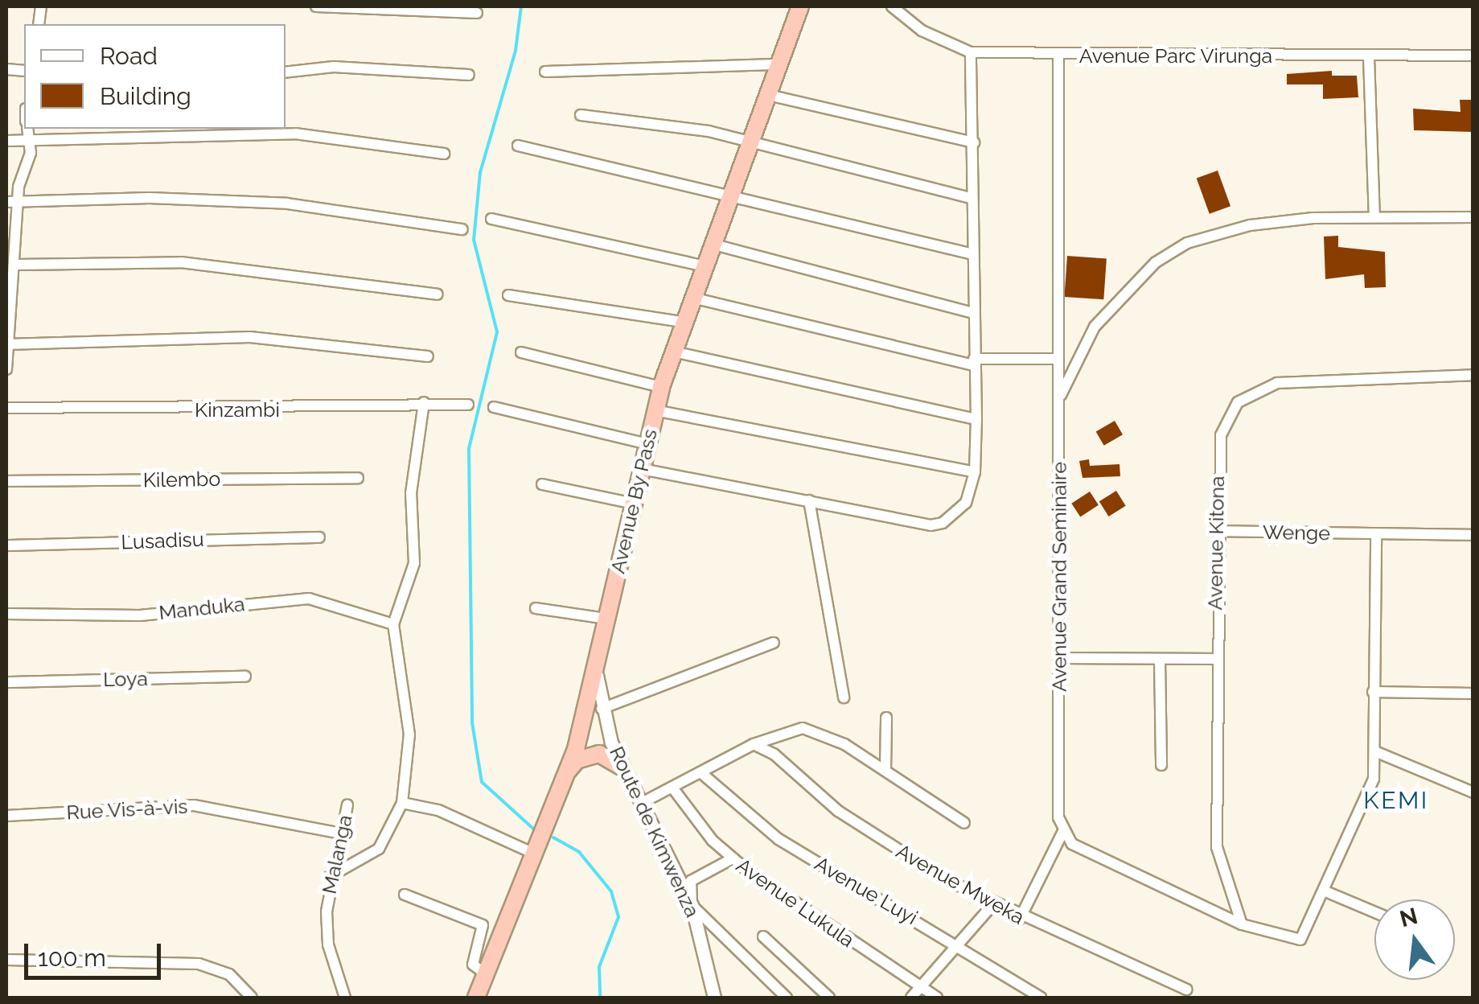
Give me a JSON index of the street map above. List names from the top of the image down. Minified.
{"streets":{"highway":["Avenue By Pass"],"street":["Avenue Parc Virunga","Kinzambi","Kilembo","Wenge","Lusadisu","Avenue Kitona","Avenue Grand Seminaire","Manduka","Loya","Rue Vis-à-vis","Route de Kimwenza","Malanga","Avenue Mweka","Avenue Luyi","Avenue Lukula"]},"crossings":[["Avenue Parc Virunga","Avenue Grand Seminaire"],["Avenue By Pass","Route de Kimwenza"],["Wenge","Avenue Kitona"],["Rue Vis-à-vis","Malanga"]],"districts":["KEMI"],"legend":["Road","Building"],"scale_bar":"100 m","north":"top"}
